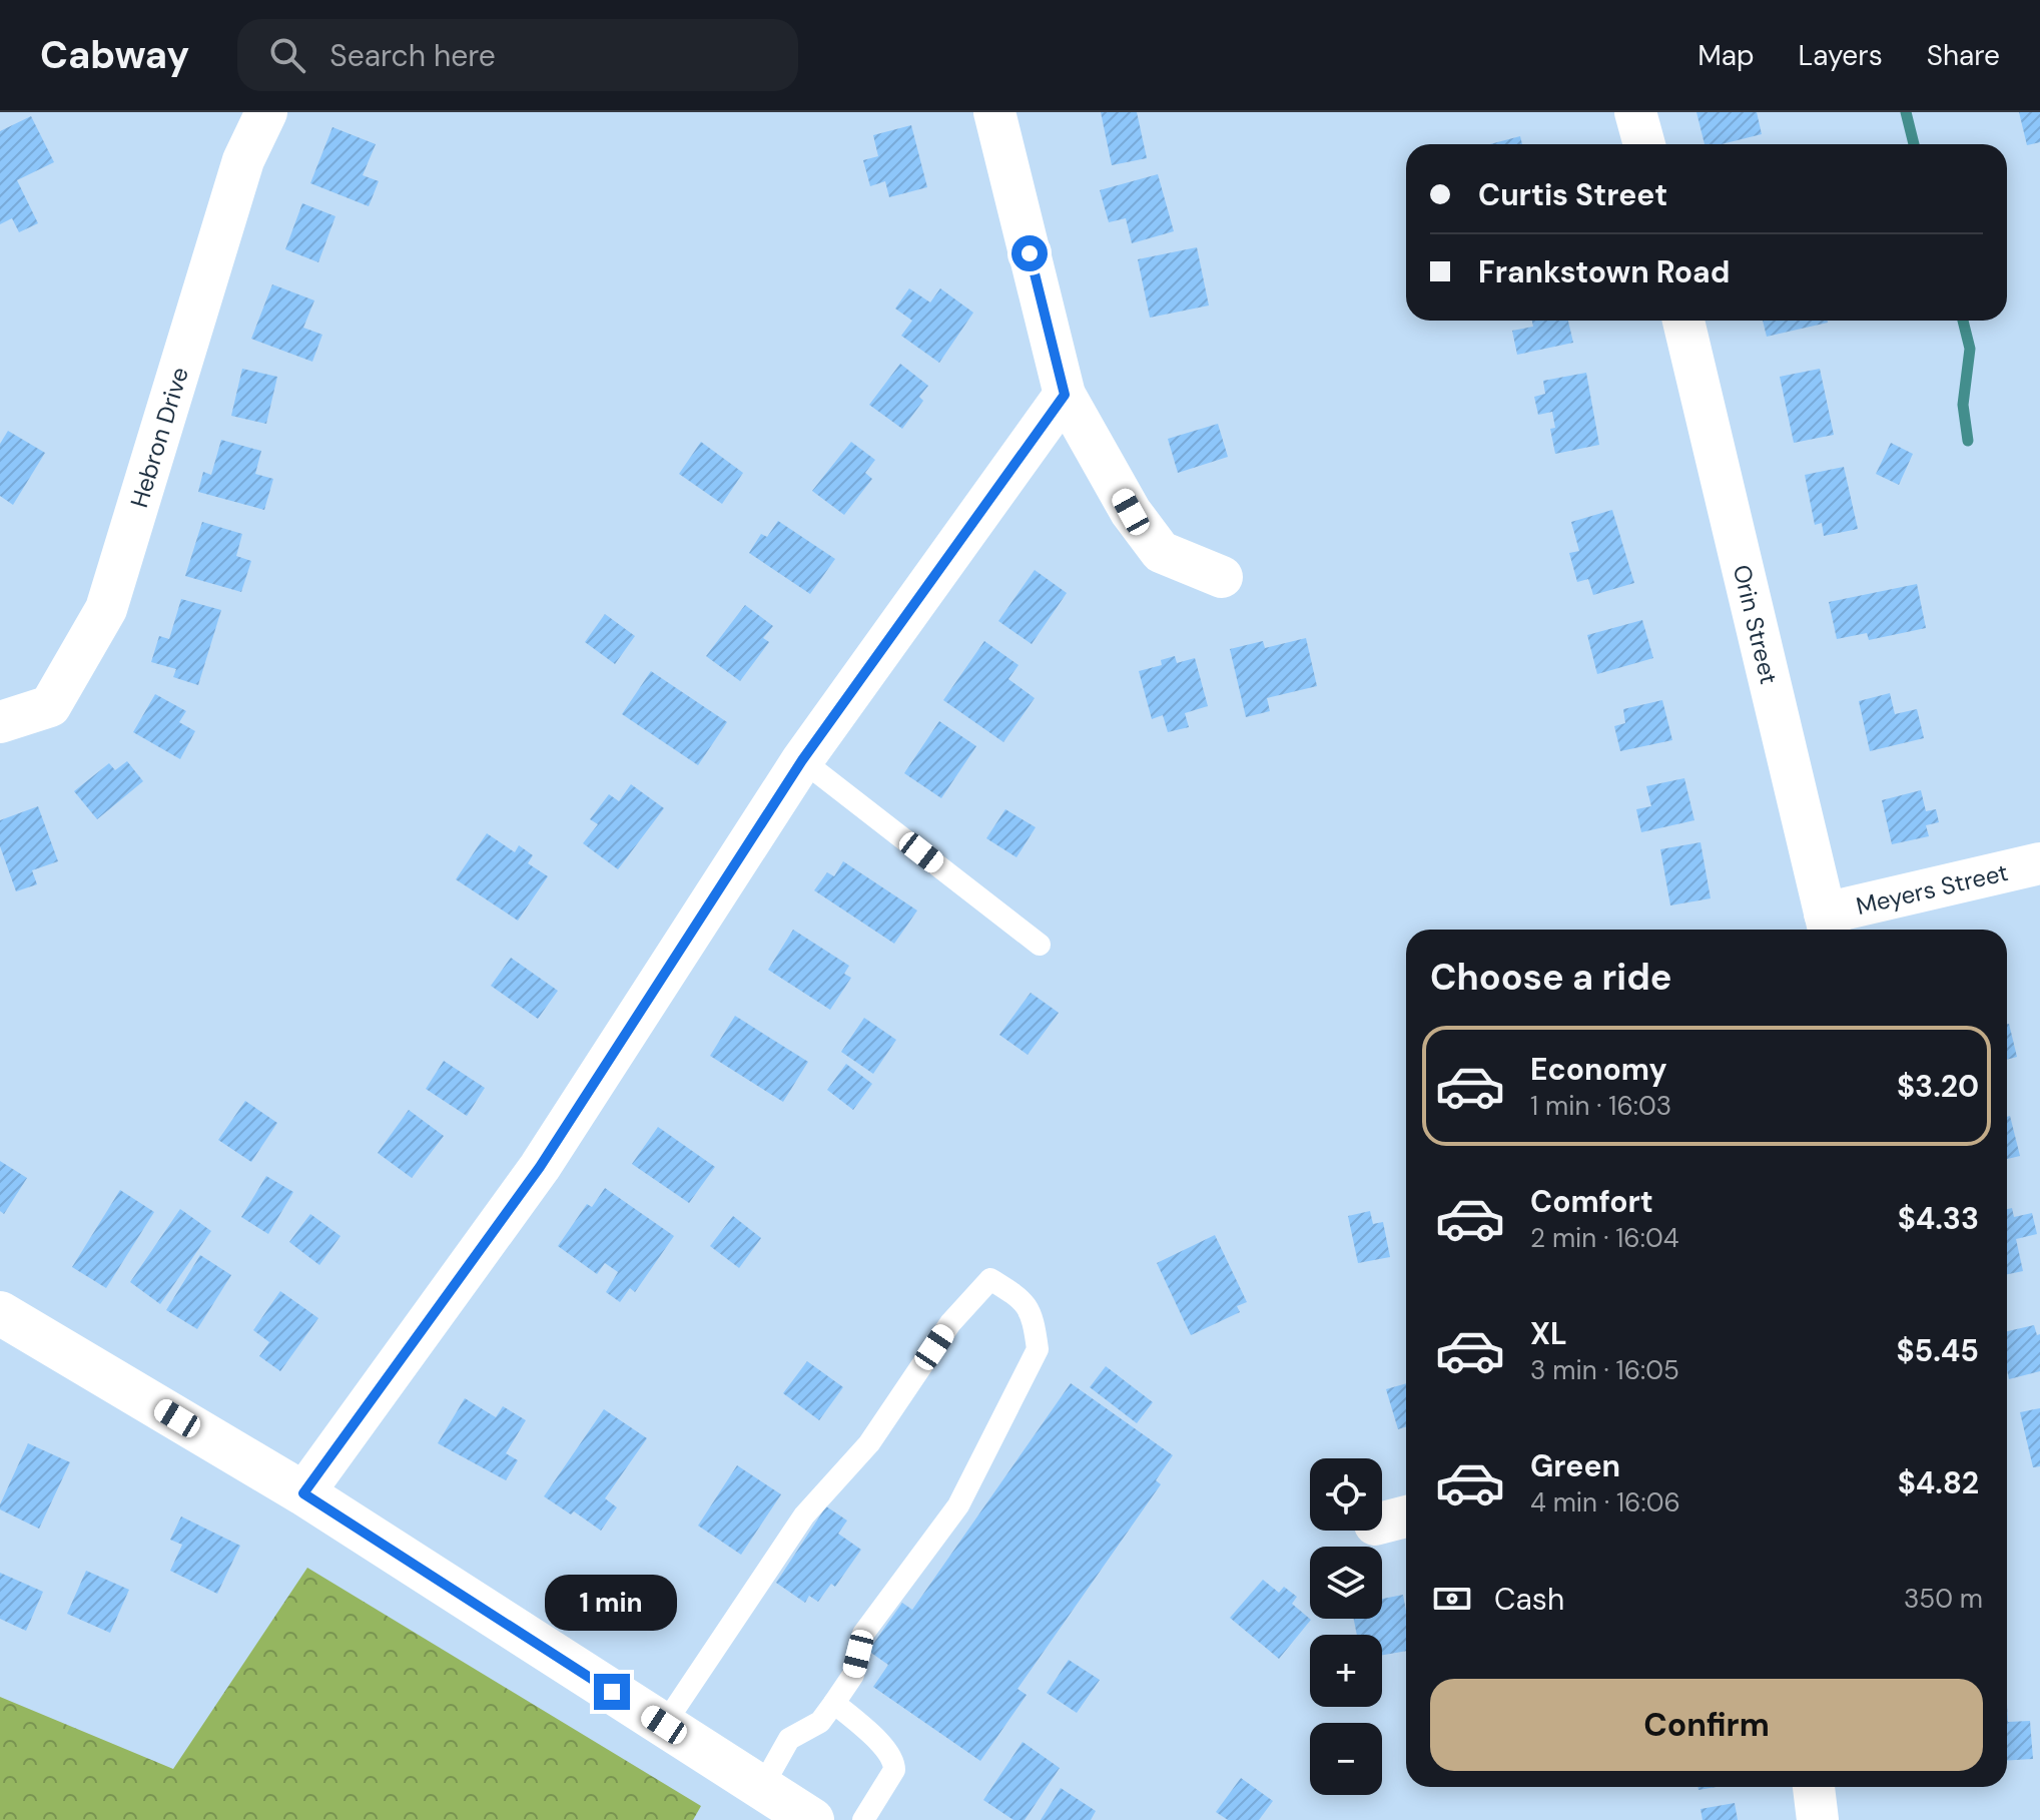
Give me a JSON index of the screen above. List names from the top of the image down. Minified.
{"streets":{"street":["Hebron Drive","Orin Street","Meyers Street"]},"crossings":[["Orin Street","Meyers Street"]],"page":{"header":"Cabway","search":"Search here","nav":["Map","Layers","Share"],"banner":["Curtis Street","Frankstown Road"],"heading":"Choose a ride","list":[{"name":"Economy","note":"1 min · 16:03","value":"$3.20"},{"name":"Comfort","note":"2 min · 16:04","value":"$4.33"},{"name":"XL","note":"3 min · 16:05","value":"$5.45"},{"name":"Green","note":"4 min · 16:06","value":"$4.82"}],"map_buttons":["+","−"],"pay":["Cash","350 m"],"bubble":"1 min","buttons":"Confirm"}}
